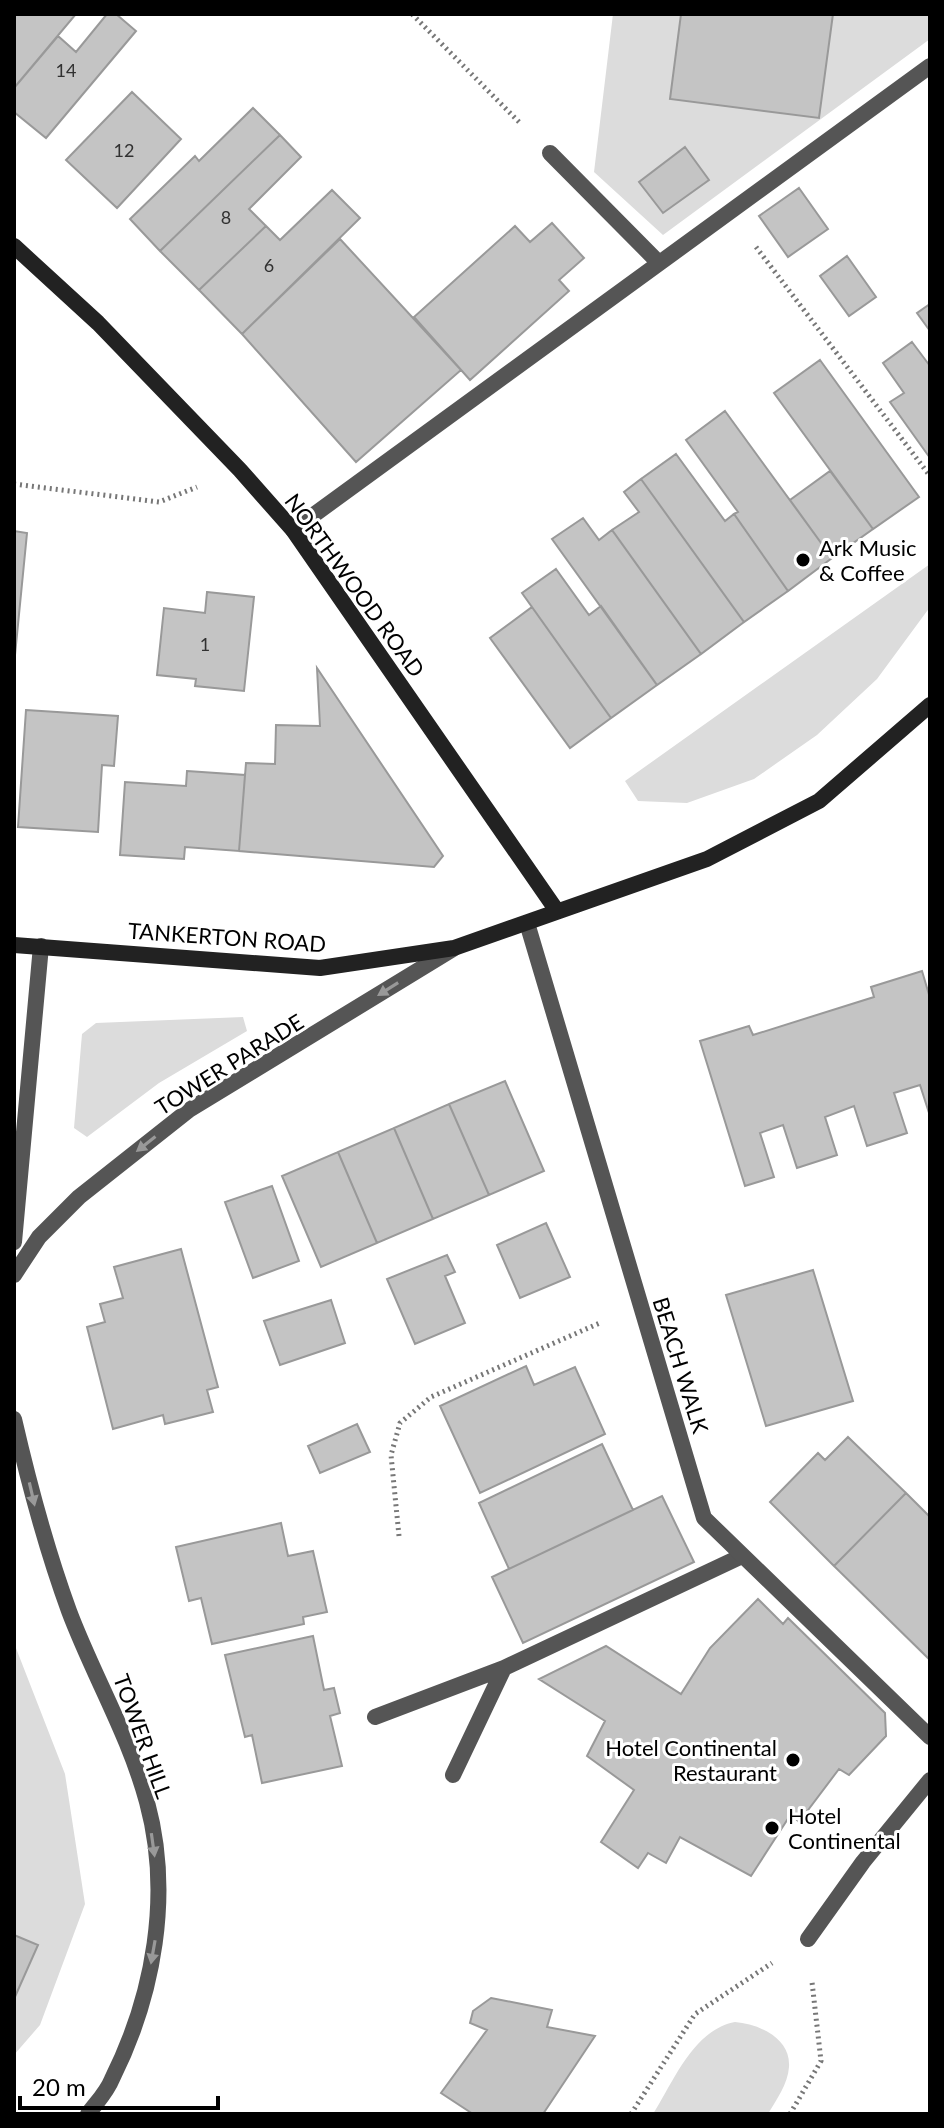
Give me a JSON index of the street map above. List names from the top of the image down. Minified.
{"streets":{"main road":["NORTHWOOD ROAD","TANKERTON ROAD"],"street":["TOWER PARADE","BEACH WALK","TOWER HILL"]},"crossings":[["TANKERTON ROAD","TOWER PARADE"],["TANKERTON ROAD","BEACH WALK"]],"one_way":["TOWER PARADE","TOWER HILL"],"places":["Ark Music & Coffee","Hotel Continental Restaurant","Hotel Continental"],"house_numbers":["14","12","8","6","1"],"scale_bar":"20 m"}
